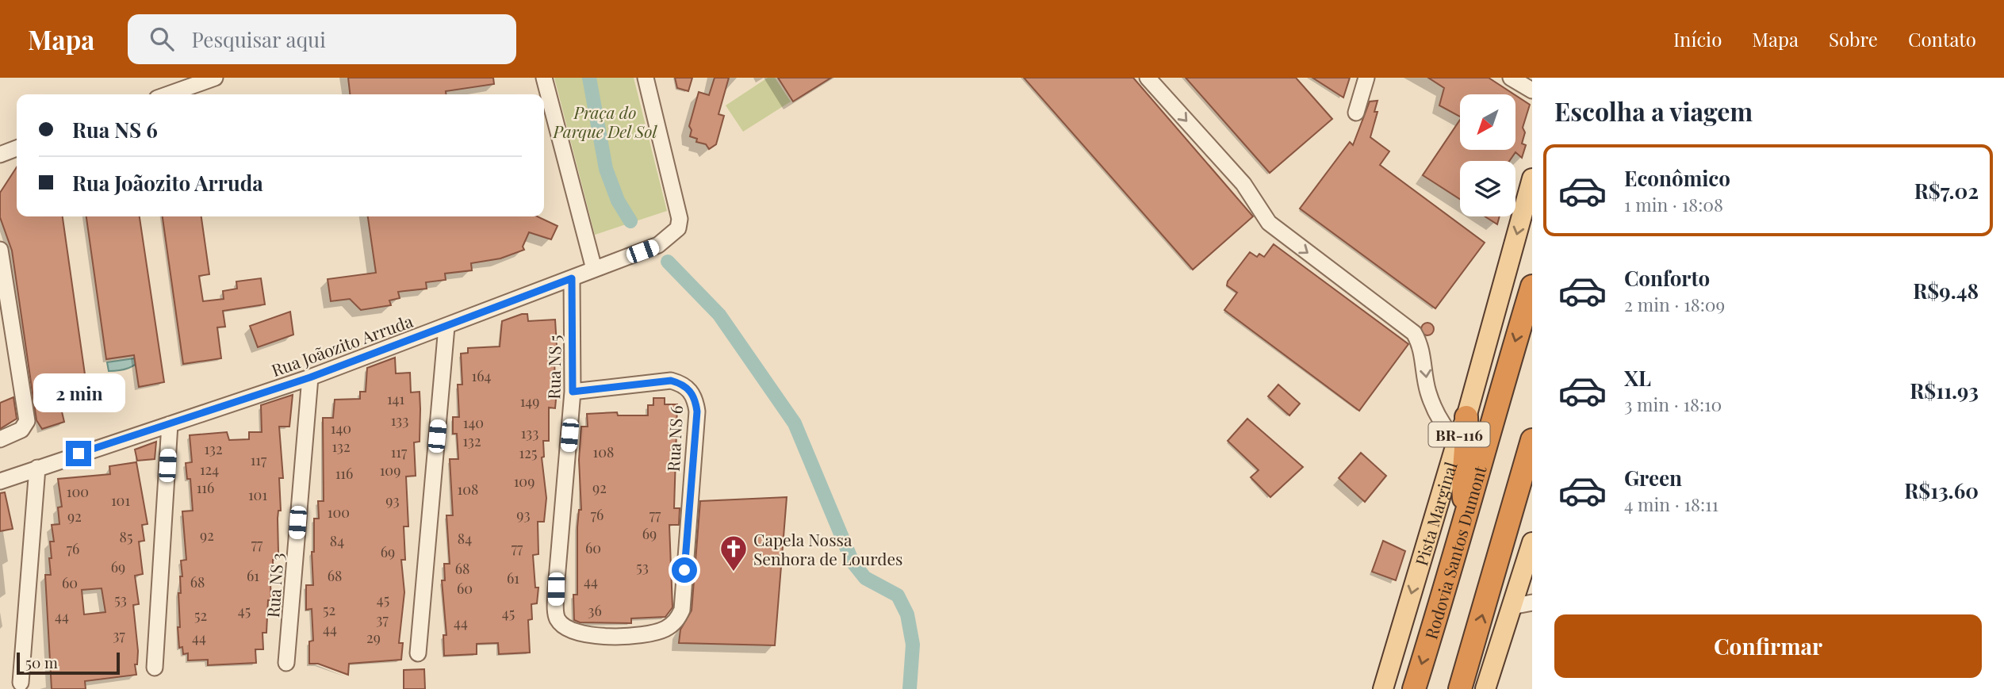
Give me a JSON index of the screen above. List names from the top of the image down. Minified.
{"streets":{"highway":["BR-116","Rodovia Santos Dumont"],"main road":["Pista Marginal"],"street":["Rua Joãozito Arruda","Rua NS 5","Rua NS 6","Rua NS 3"]},"crossings":[["Rua Joãozito Arruda","Rua NS 5"],["Rua Joãozito Arruda","Rua NS 3"],["Rua NS 5","Rua NS 6"]],"parks":["Praça do Parque Del Sol"],"places":{"church":["Capela Nossa Senhora de Lourdes"]},"house_numbers":["164","141","149","133","140","140","133","132","132","132","117","108","125","117","124","109","116","109","116","92","108","100","101","101","93","100","93","76","77","92","69","92","85","84","84","77","77","60","76","69","69","53","68","61","68","61","44","68","60","60","53","45","52","45","36","45","52","44","37","44","44","37","44","29"],"scale_bar":"50 m","north":"bottom left","page":{"header":"Mapa","search":"Pesquisar aqui","nav":["Início","Mapa","Sobre","Contato"],"heading":"Escolha a viagem","banner":["Rua NS 6","Rua Joãozito Arruda"],"list":[{"name":"Econômico","note":"1 min · 18:08","value":"R$7.02"},{"name":"Conforto","note":"2 min · 18:09","value":"R$9.48"},{"name":"XL","note":"3 min · 18:10","value":"R$11.93"},{"name":"Green","note":"4 min · 18:11","value":"R$13.60"}],"bubble":"2 min","buttons":"Confirmar","scale":"50 m"}}
